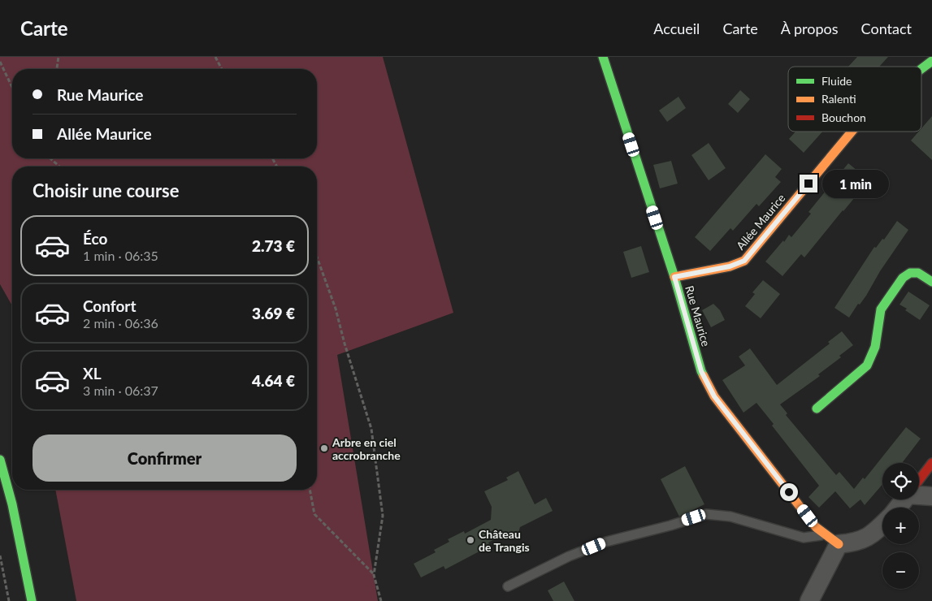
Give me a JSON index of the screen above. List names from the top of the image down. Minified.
{"streets":{"street":["Allée Maurice","Rue Maurice"]},"crossings":[["Allée Maurice","Rue Maurice"]],"places":["Arbre en ciel accrobranche","Château de Trangis"],"legend":["Fluide","Ralenti","Bouchon"],"page":{"header":"Carte","nav":["Accueil","Carte","À propos","Contact"],"banner":["Rue Maurice","Allée Maurice"],"heading":"Choisir une course","bubble":"1 min","list":[{"name":"Éco","note":"1 min · 06:35","value":"2.73 €"},{"name":"Confort","note":"2 min · 06:36","value":"3.69 €"},{"name":"XL","note":"3 min · 06:37","value":"4.64 €"}],"buttons":"Confirmer","map_buttons":["+","−"]}}
